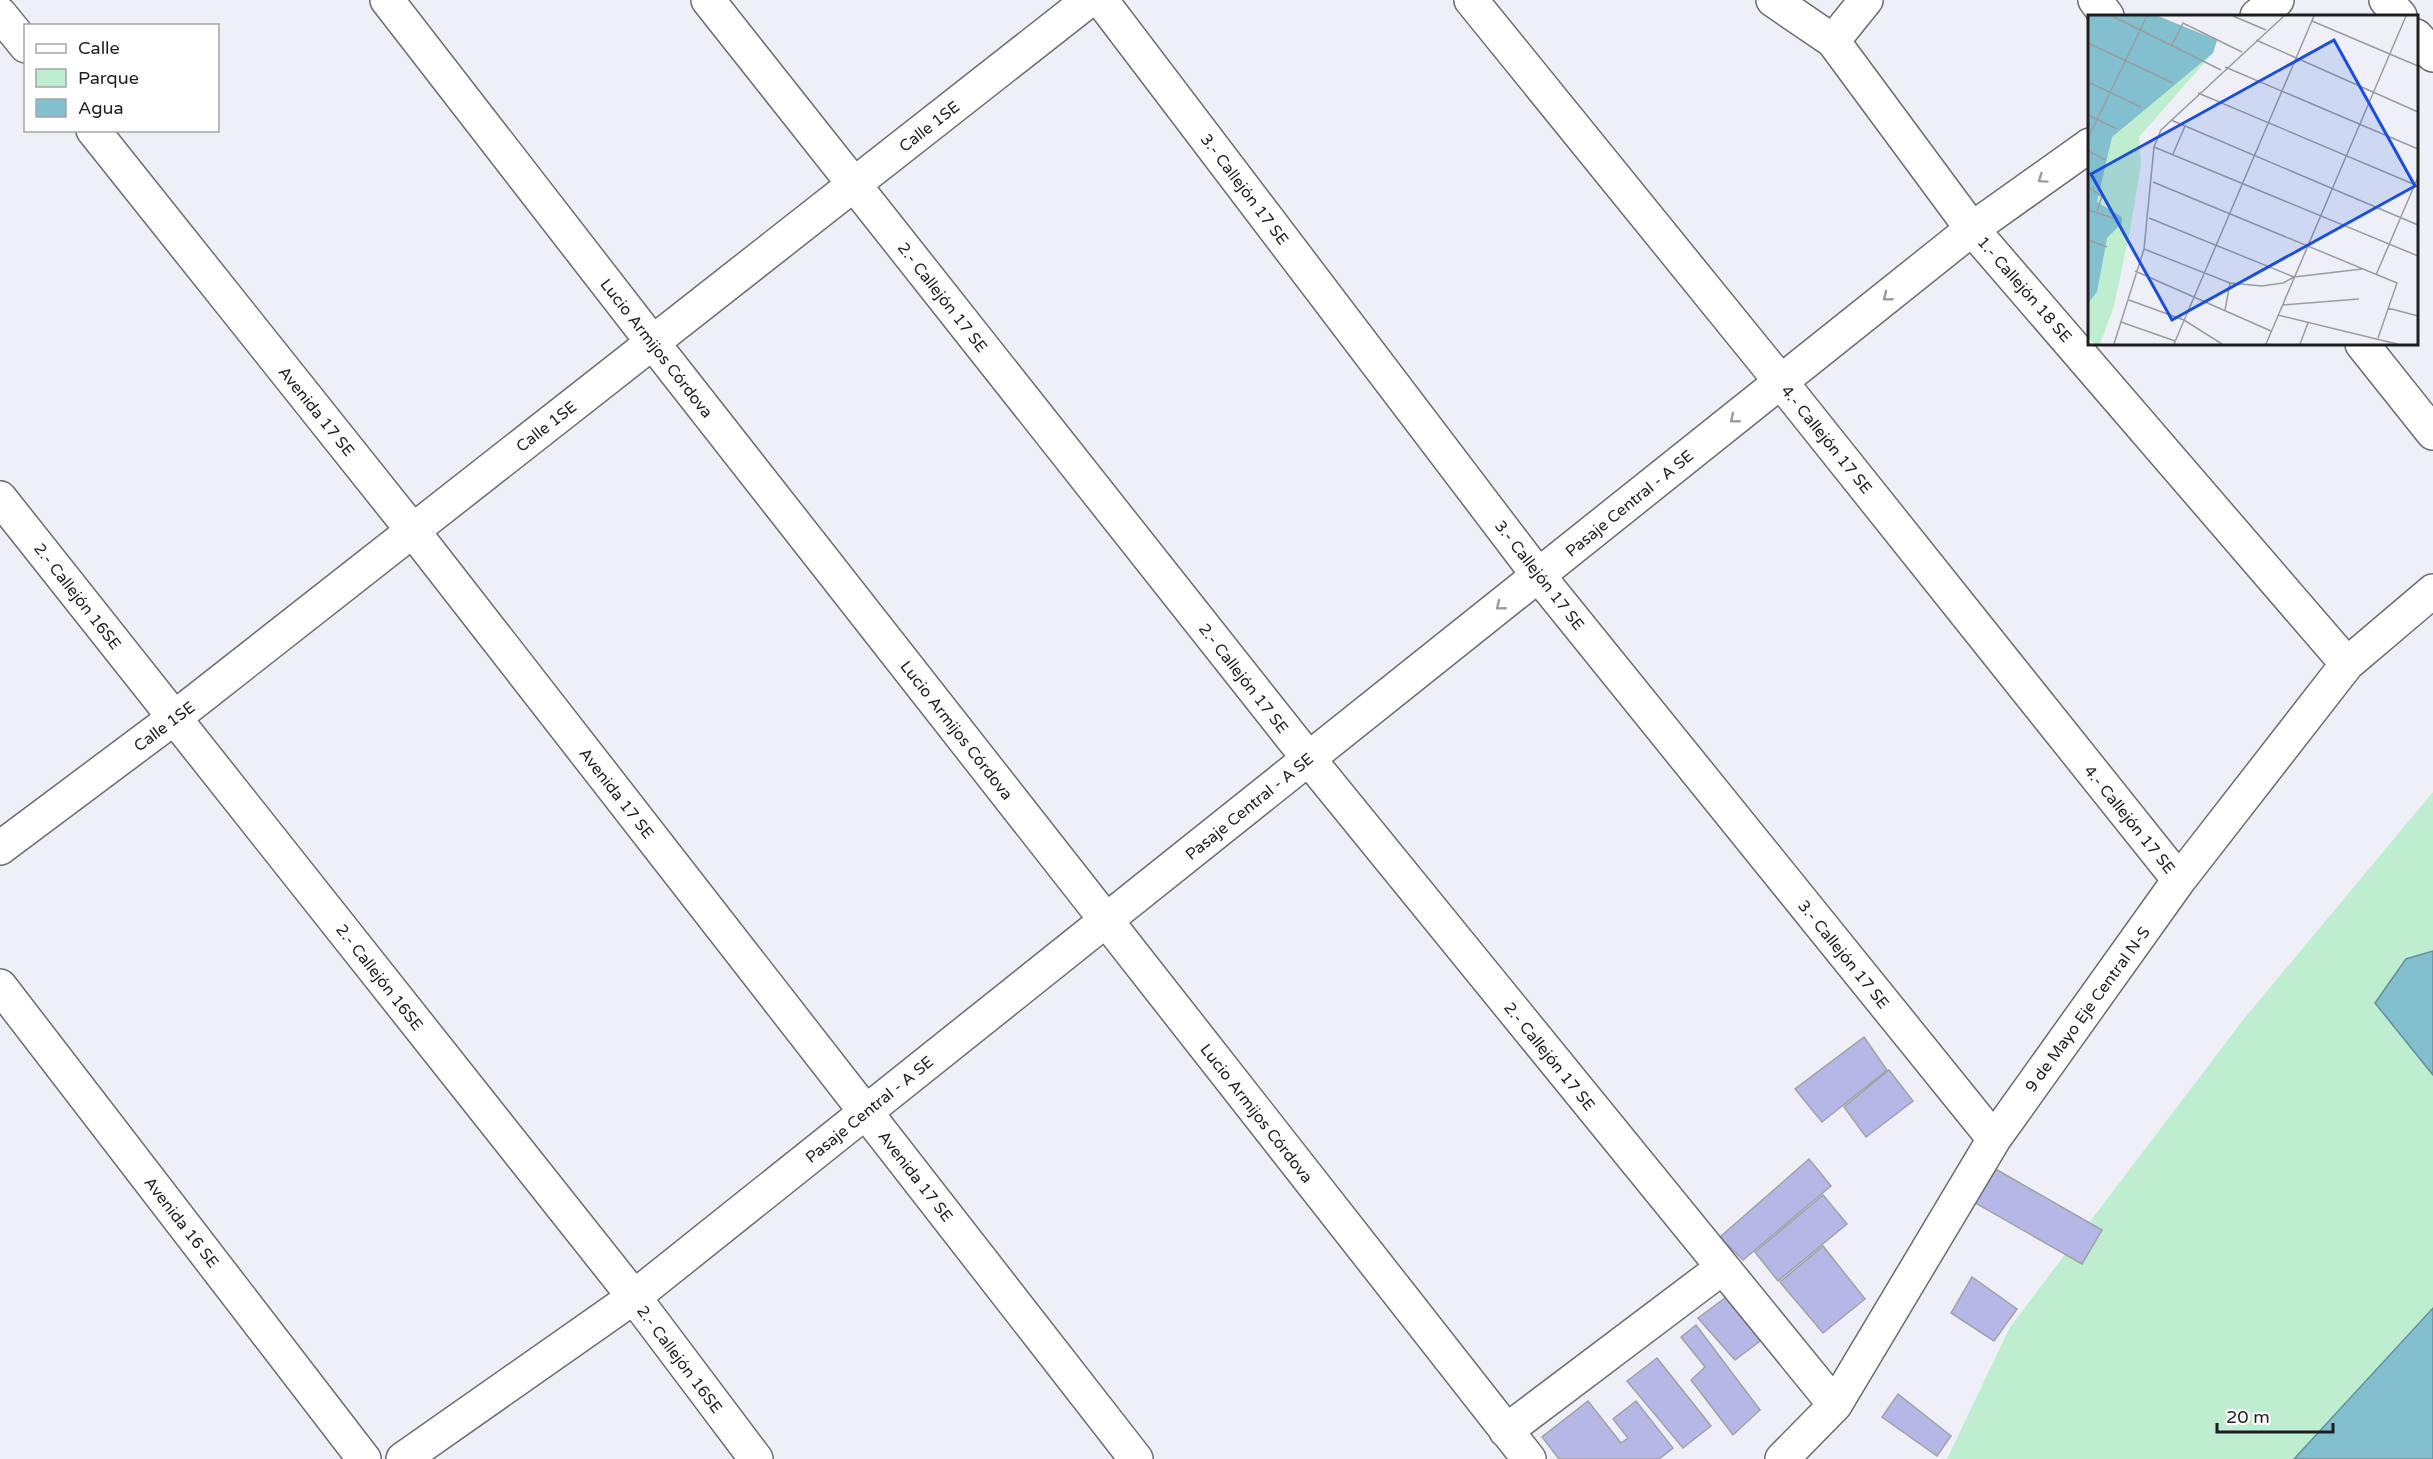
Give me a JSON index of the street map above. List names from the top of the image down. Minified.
{"streets":{"street":["Calle 1SE","3.- Callejón 17 SE","1.- Callejón 18 SE","2.- Callejón 17 SE","Lucio Armijos Córdova","Avenida 17 SE","4.- Callejón 17 SE","Pasaje Central - A SE","2.- Callejón 16SE","9 de Mayo Eje Central N-S","Avenida 16 SE"]},"crossings":[["Calle 1SE","2.- Callejón 17 SE"],["Calle 1SE","Lucio Armijos Córdova"],["Calle 1SE","Avenida 17 SE"],["Calle 1SE","2.- Callejón 16SE"],["3.- Callejón 17 SE","Pasaje Central - A SE"],["3.- Callejón 17 SE","9 de Mayo Eje Central N-S"],["1.- Callejón 18 SE","Pasaje Central - A SE"],["1.- Callejón 18 SE","9 de Mayo Eje Central N-S"],["2.- Callejón 17 SE","Pasaje Central - A SE"],["2.- Callejón 17 SE","9 de Mayo Eje Central N-S"],["Lucio Armijos Córdova","Pasaje Central - A SE"],["Avenida 17 SE","Pasaje Central - A SE"],["4.- Callejón 17 SE","Pasaje Central - A SE"],["4.- Callejón 17 SE","9 de Mayo Eje Central N-S"],["Pasaje Central - A SE","2.- Callejón 16SE"]],"one_way":["Pasaje Central - A SE"],"legend":["Calle","Parque","Agua"],"scale_bar":"20 m"}
